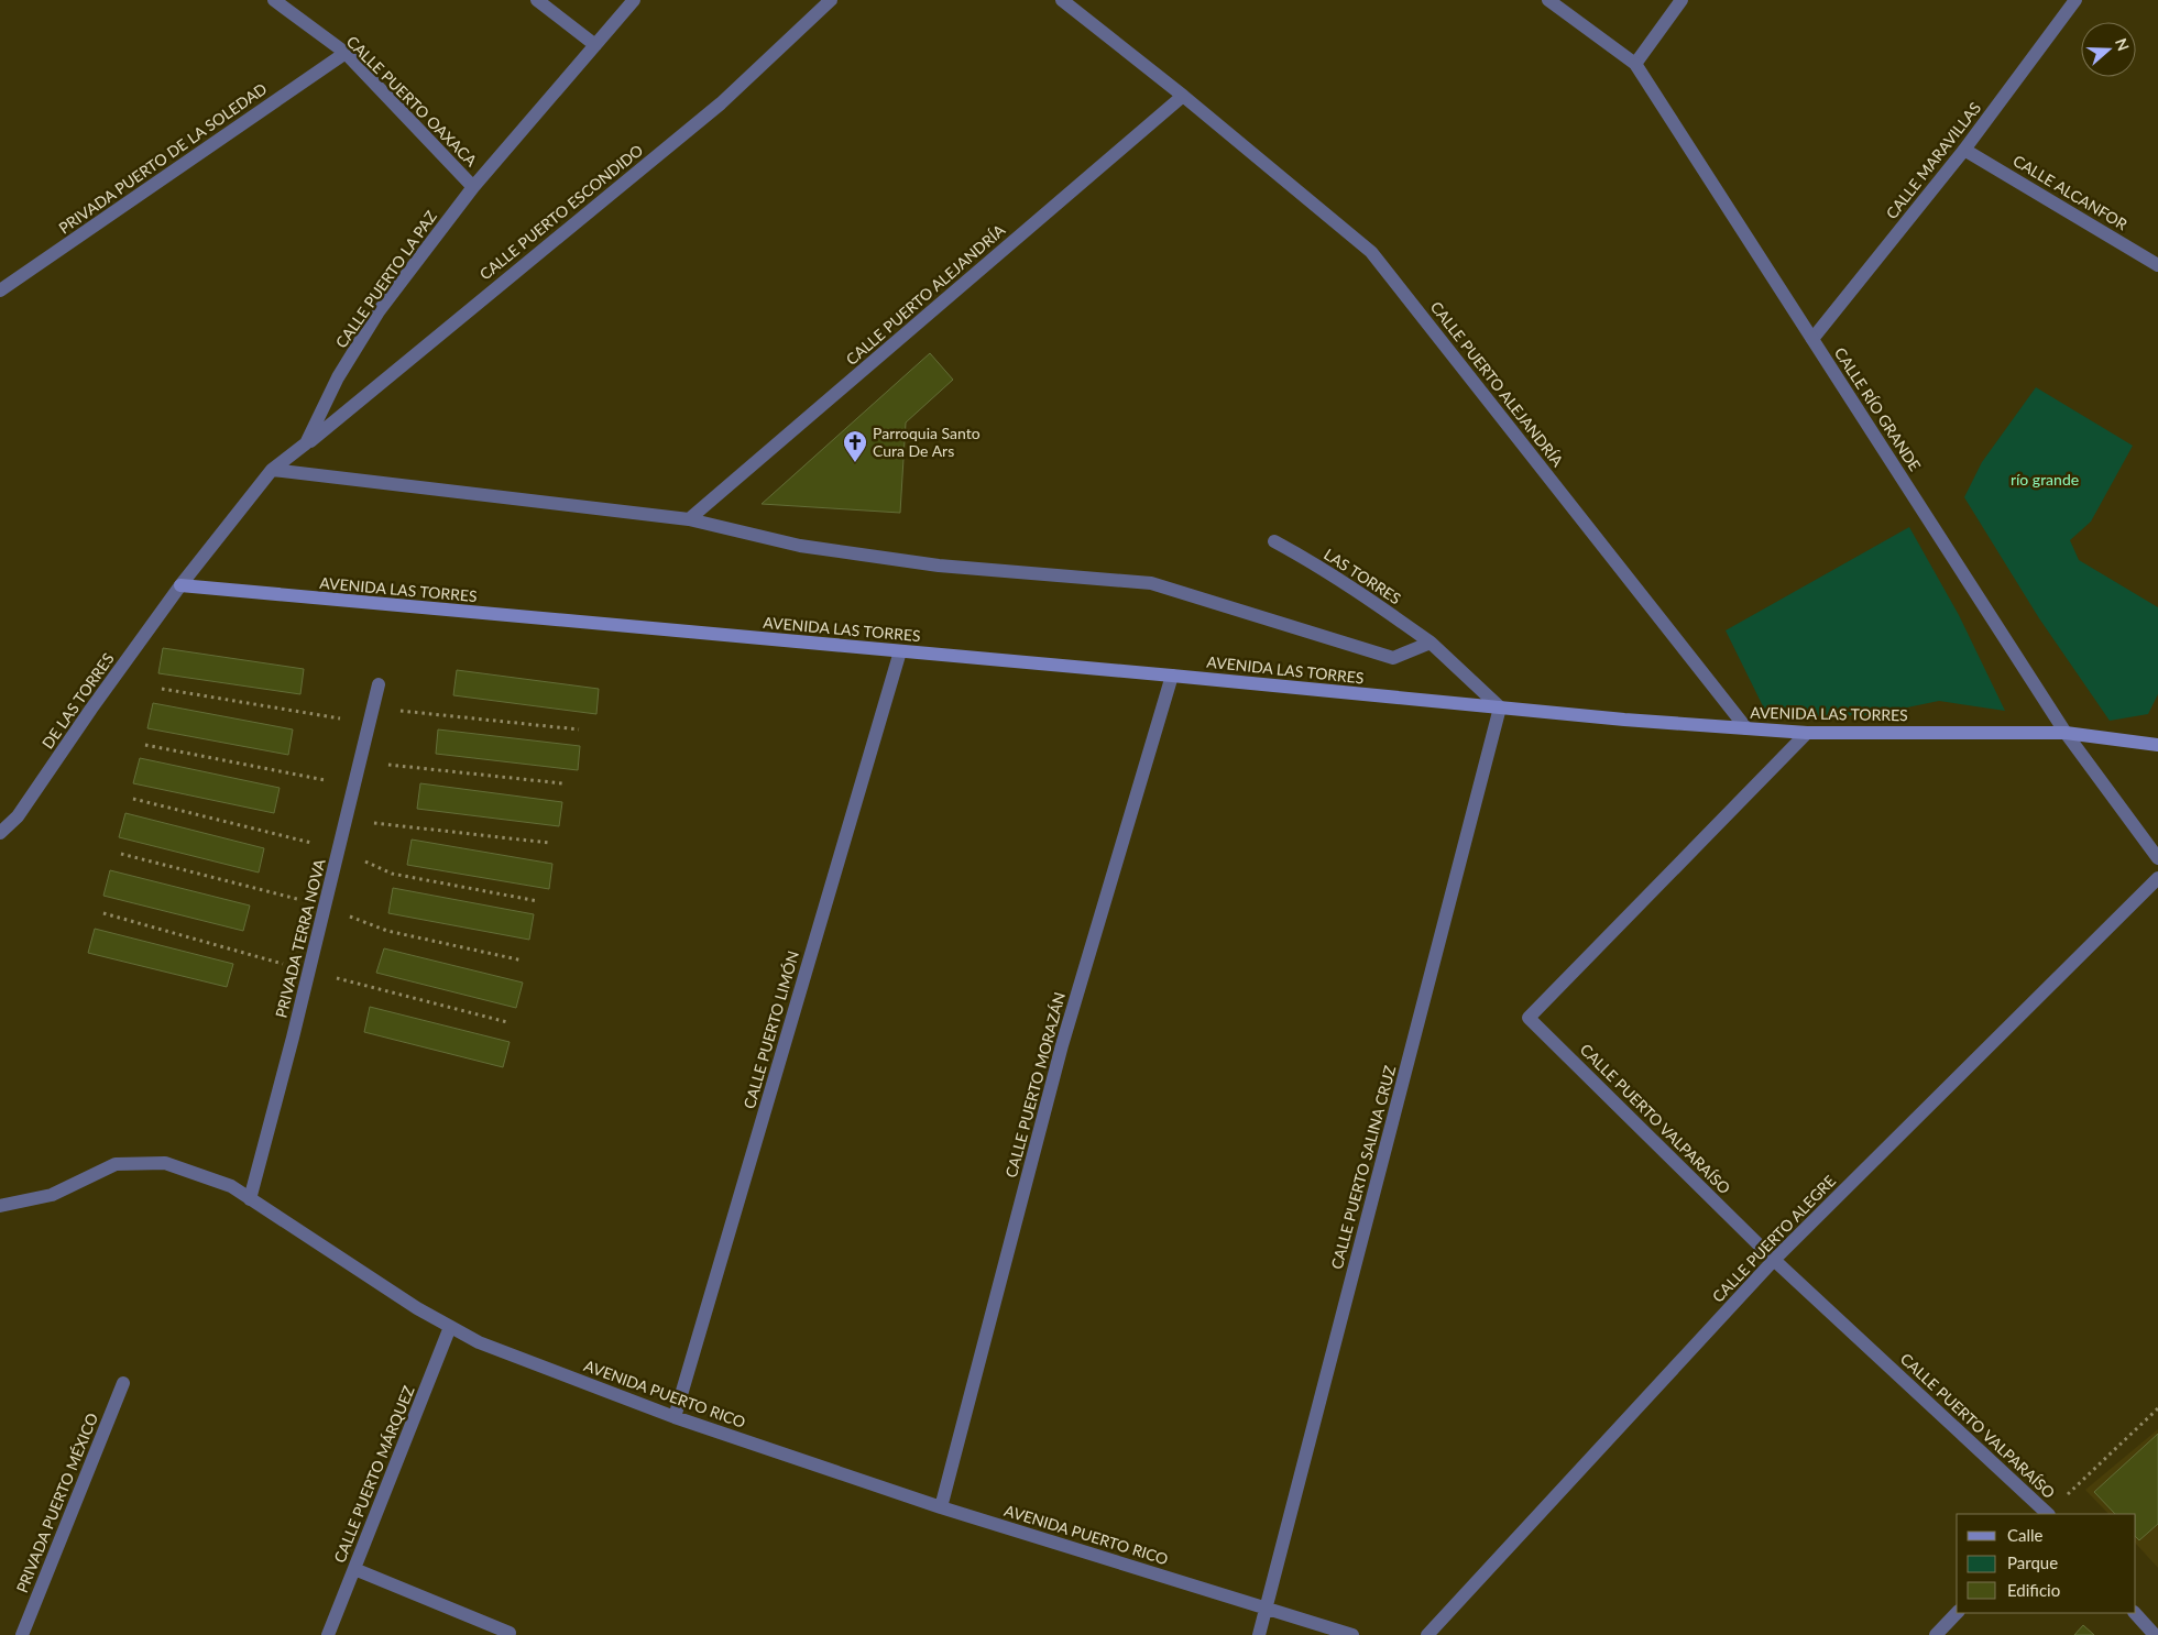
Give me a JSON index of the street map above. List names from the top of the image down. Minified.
{"streets":{"main road":["AVENIDA LAS TORRES"],"street":["CALLE PUERTO OAXACA","PRIVADA PUERTO DE LA SOLEDAD","CALLE MARAVILLAS","CALLE ALCANFOR","CALLE PUERTO ESCONDIDO","CALLE PUERTO LA PAZ","CALLE PUERTO ALEJANDRÍA","CALLE RÍO GRANDE","LAS TORRES","DE LAS TORRES","PRIVADA TERRA NOVA","CALLE PUERTO LIMÓN","CALLE PUERTO MORAZÁN","CALLE PUERTO VALPARAÍSO","CALLE PUERTO SALINA CRUZ","CALLE PUERTO ALEGRE","AVENIDA PUERTO RICO","CALLE PUERTO MÁRQUEZ","PRIVADA PUERTO MÉXICO"]},"crossings":[["CALLE PUERTO OAXACA","PRIVADA PUERTO DE LA SOLEDAD"],["CALLE PUERTO OAXACA","CALLE PUERTO LA PAZ"],["CALLE MARAVILLAS","CALLE ALCANFOR"],["CALLE MARAVILLAS","CALLE RÍO GRANDE"],["CALLE PUERTO ESCONDIDO","CALLE PUERTO LA PAZ"],["CALLE PUERTO LA PAZ","AVENIDA LAS TORRES"],["CALLE PUERTO LA PAZ","DE LAS TORRES"],["CALLE PUERTO ALEJANDRÍA","AVENIDA LAS TORRES"],["CALLE RÍO GRANDE","AVENIDA LAS TORRES"],["LAS TORRES","AVENIDA LAS TORRES"],["AVENIDA LAS TORRES","DE LAS TORRES"],["AVENIDA LAS TORRES","CALLE PUERTO LIMÓN"],["AVENIDA LAS TORRES","CALLE PUERTO MORAZÁN"],["AVENIDA LAS TORRES","CALLE PUERTO VALPARAÍSO"],["AVENIDA LAS TORRES","CALLE PUERTO SALINA CRUZ"],["PRIVADA TERRA NOVA","AVENIDA PUERTO RICO"],["CALLE PUERTO LIMÓN","AVENIDA PUERTO RICO"],["CALLE PUERTO MORAZÁN","AVENIDA PUERTO RICO"],["CALLE PUERTO VALPARAÍSO","CALLE PUERTO ALEGRE"],["CALLE PUERTO SALINA CRUZ","AVENIDA PUERTO RICO"],["AVENIDA PUERTO RICO","CALLE PUERTO MÁRQUEZ"]],"parks":["río grande"],"places":{"church":["Parroquia Santo Cura De Ars"]},"legend":["Calle","Parque","Edificio"],"north":"right"}
